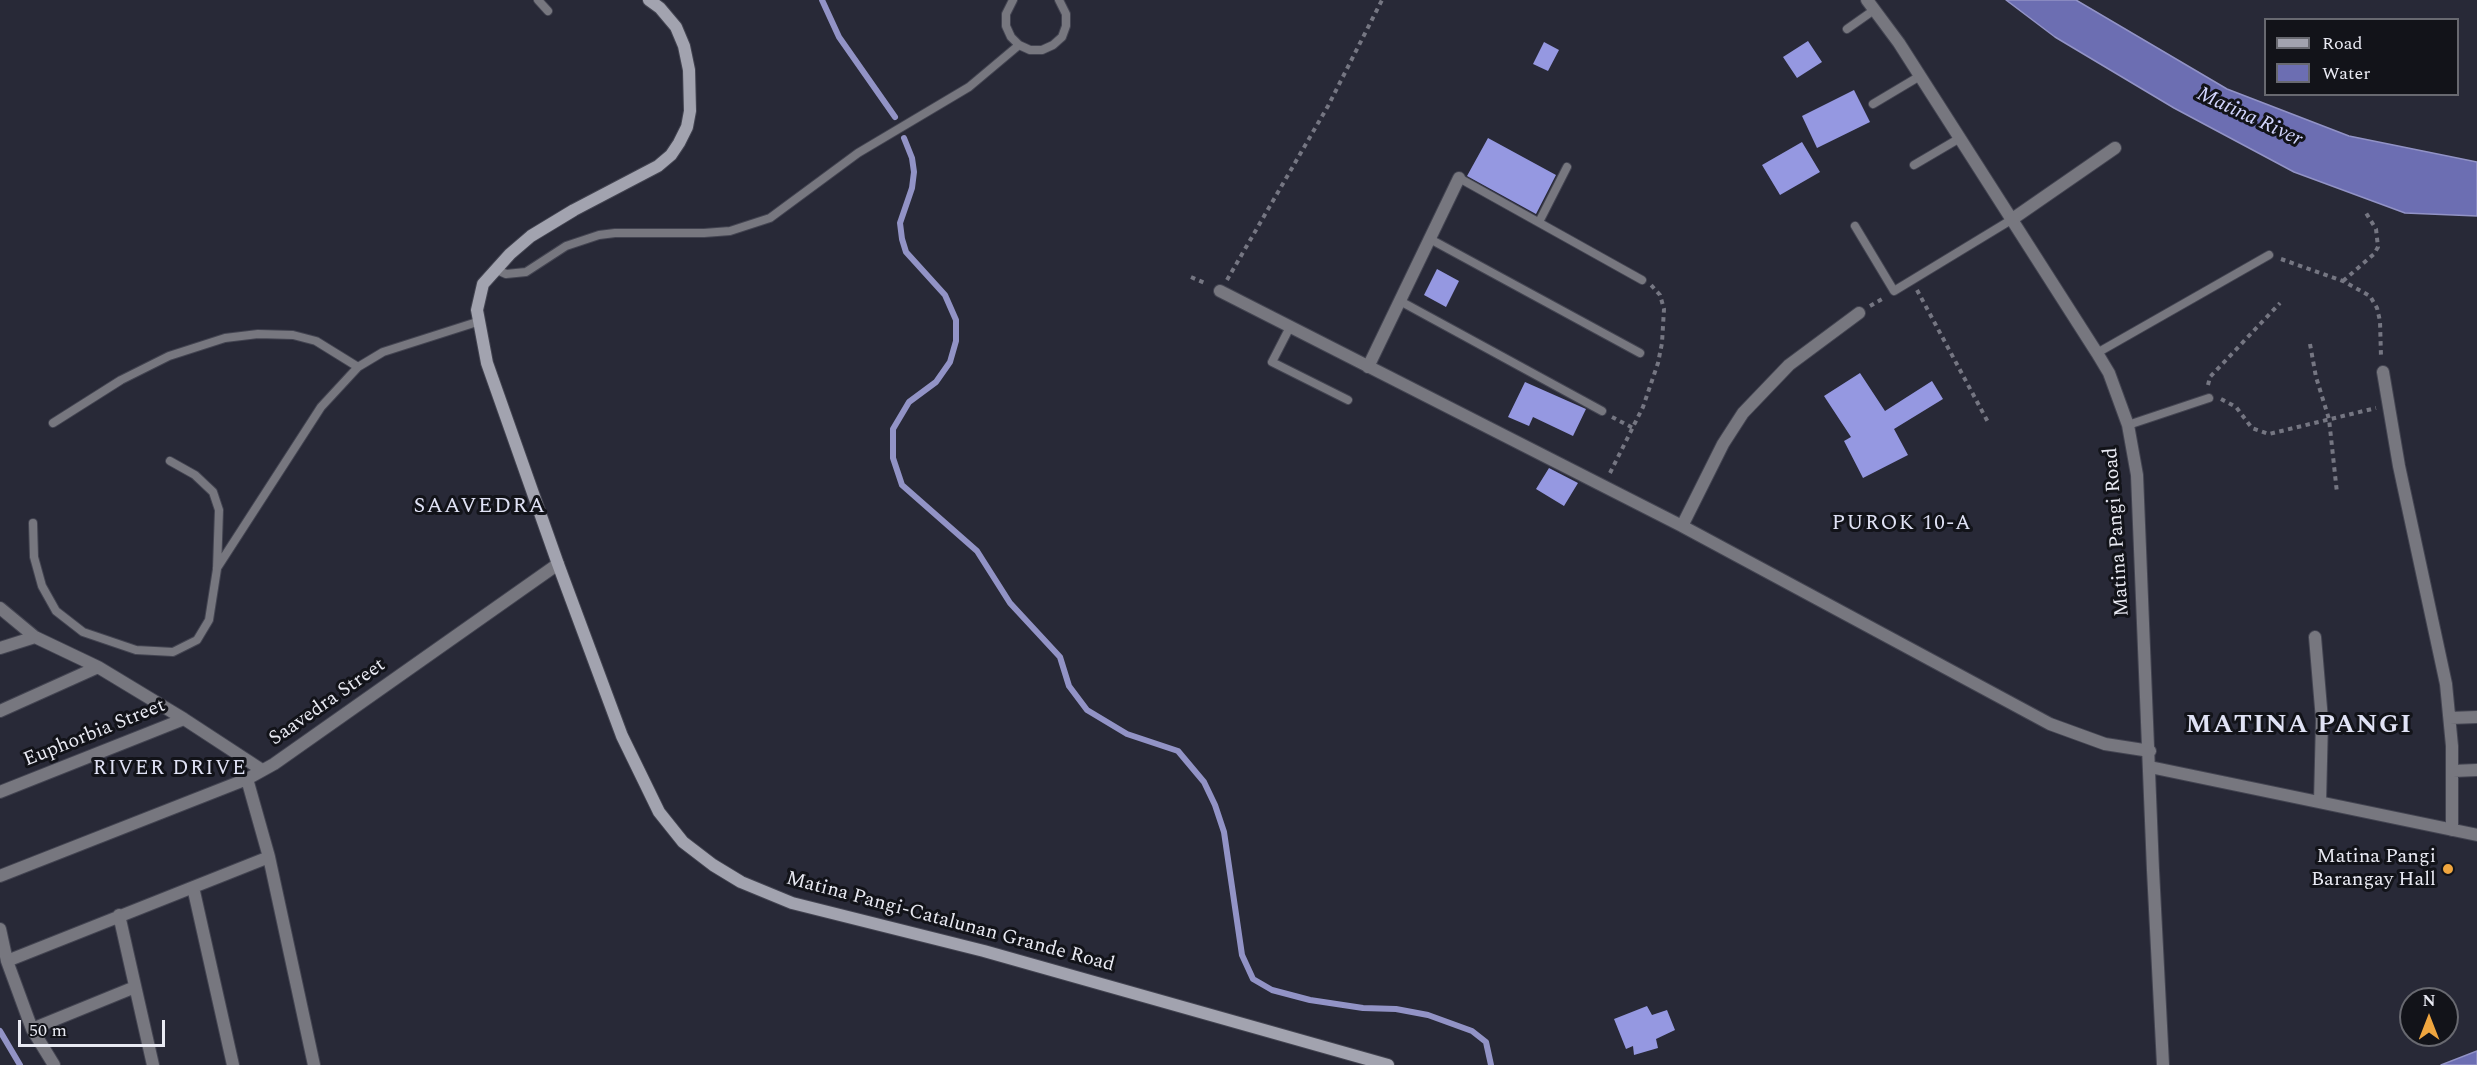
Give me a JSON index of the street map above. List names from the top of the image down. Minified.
{"streets":{"street":["Matina Pangi Road","Saavedra Street","Euphorbia Street","Matina Pangi-Catalunan Grande Road"]},"crossings":[["Saavedra Street","Euphorbia Street"],["Saavedra Street","Matina Pangi-Catalunan Grande Road"]],"districts":["SAAVEDRA","PUROK 10-A","MATINA PANGI","RIVER DRIVE"],"water":["Matina River"],"places":["Matina Pangi Barangay Hall"],"legend":["Road","Water"],"scale_bar":"50 m","north":"top"}
